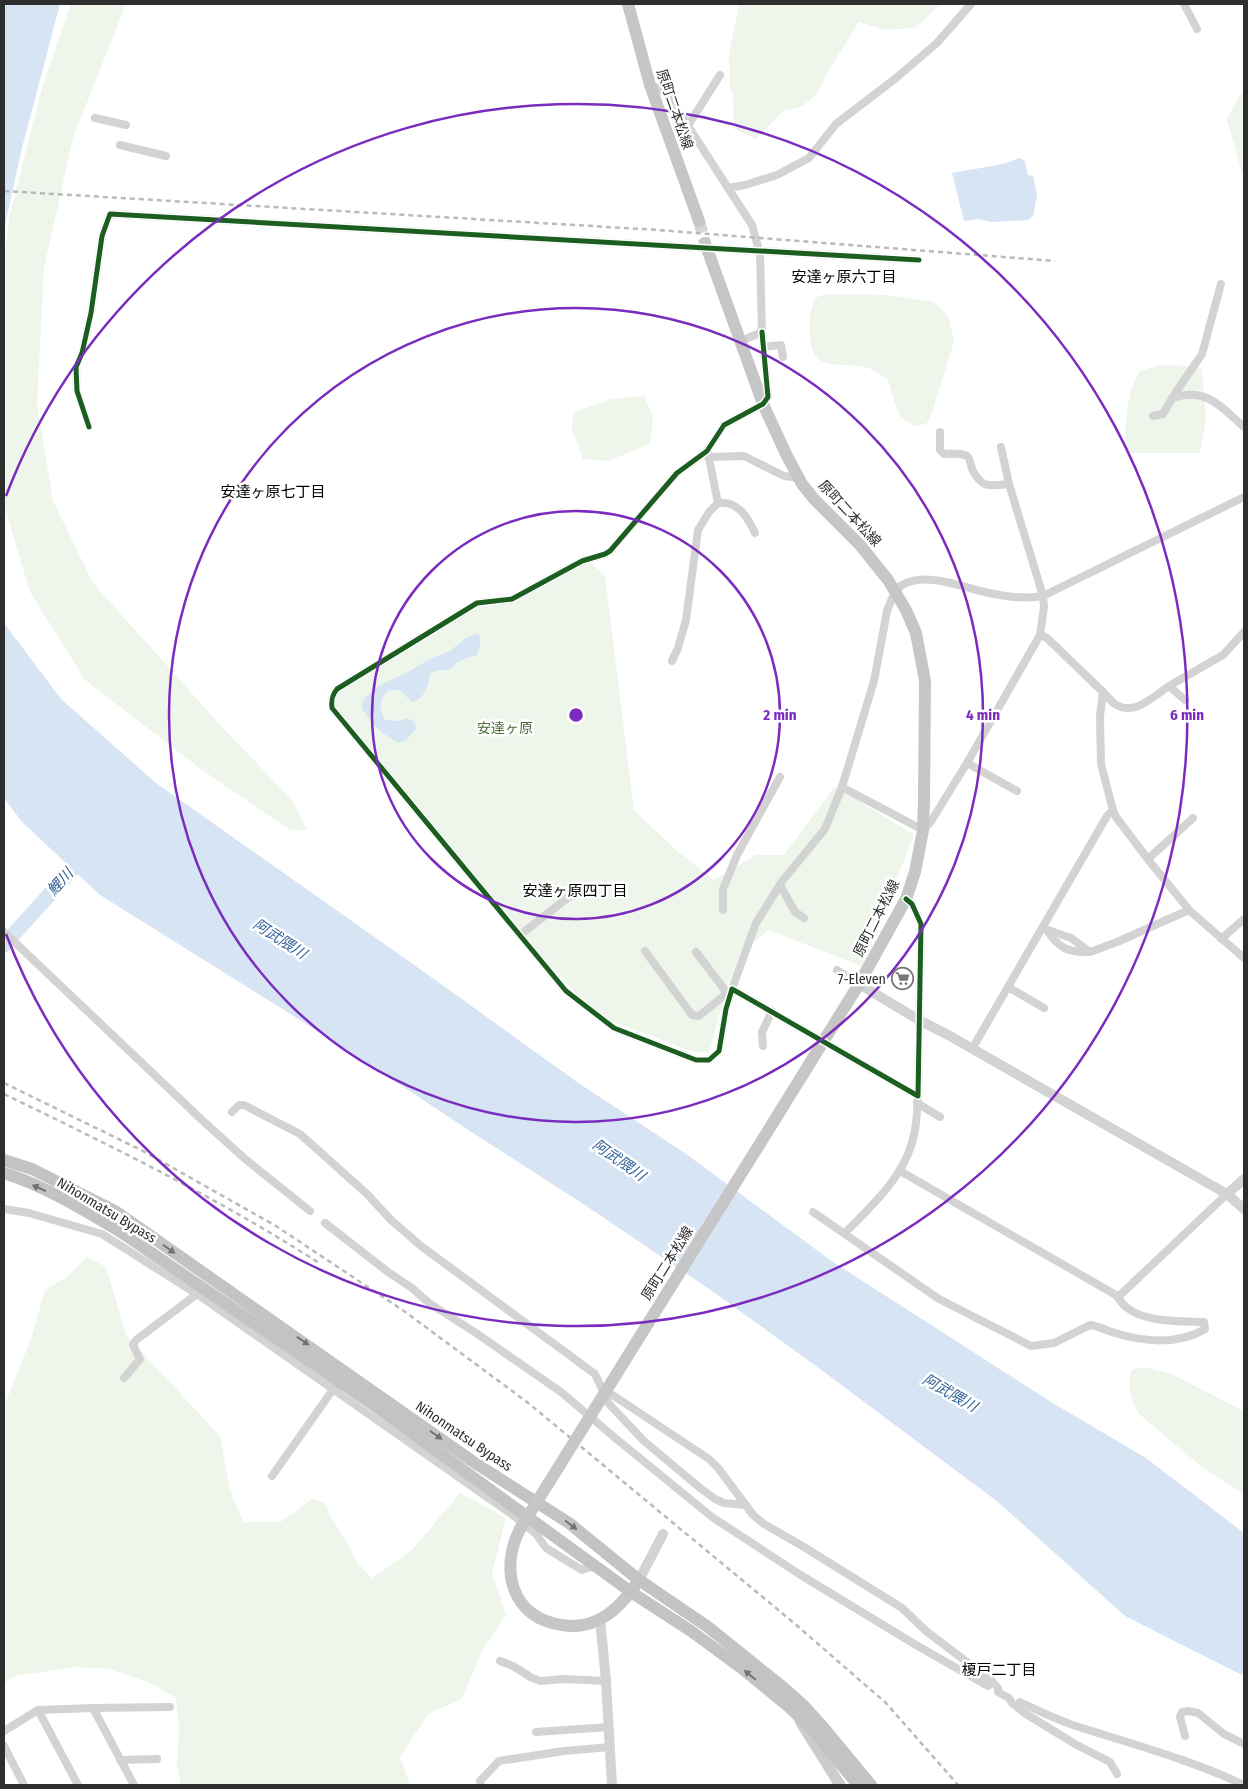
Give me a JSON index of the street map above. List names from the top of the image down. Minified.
{"streets":{"highway":["Nihonmatsu Bypass"],"main road":["原町二本松線"]},"crossings":[["原町二本松線","Nihonmatsu Bypass"]],"districts":["安達ヶ原六丁目","安達ヶ原七丁目","安達ヶ原四丁目","榎戸二丁目"],"water":["鯉川","阿武隈川"],"parks":["安達ヶ原"],"places":{"supermarket":["7-Eleven"]},"rings":["2 min","4 min","6 min"]}
